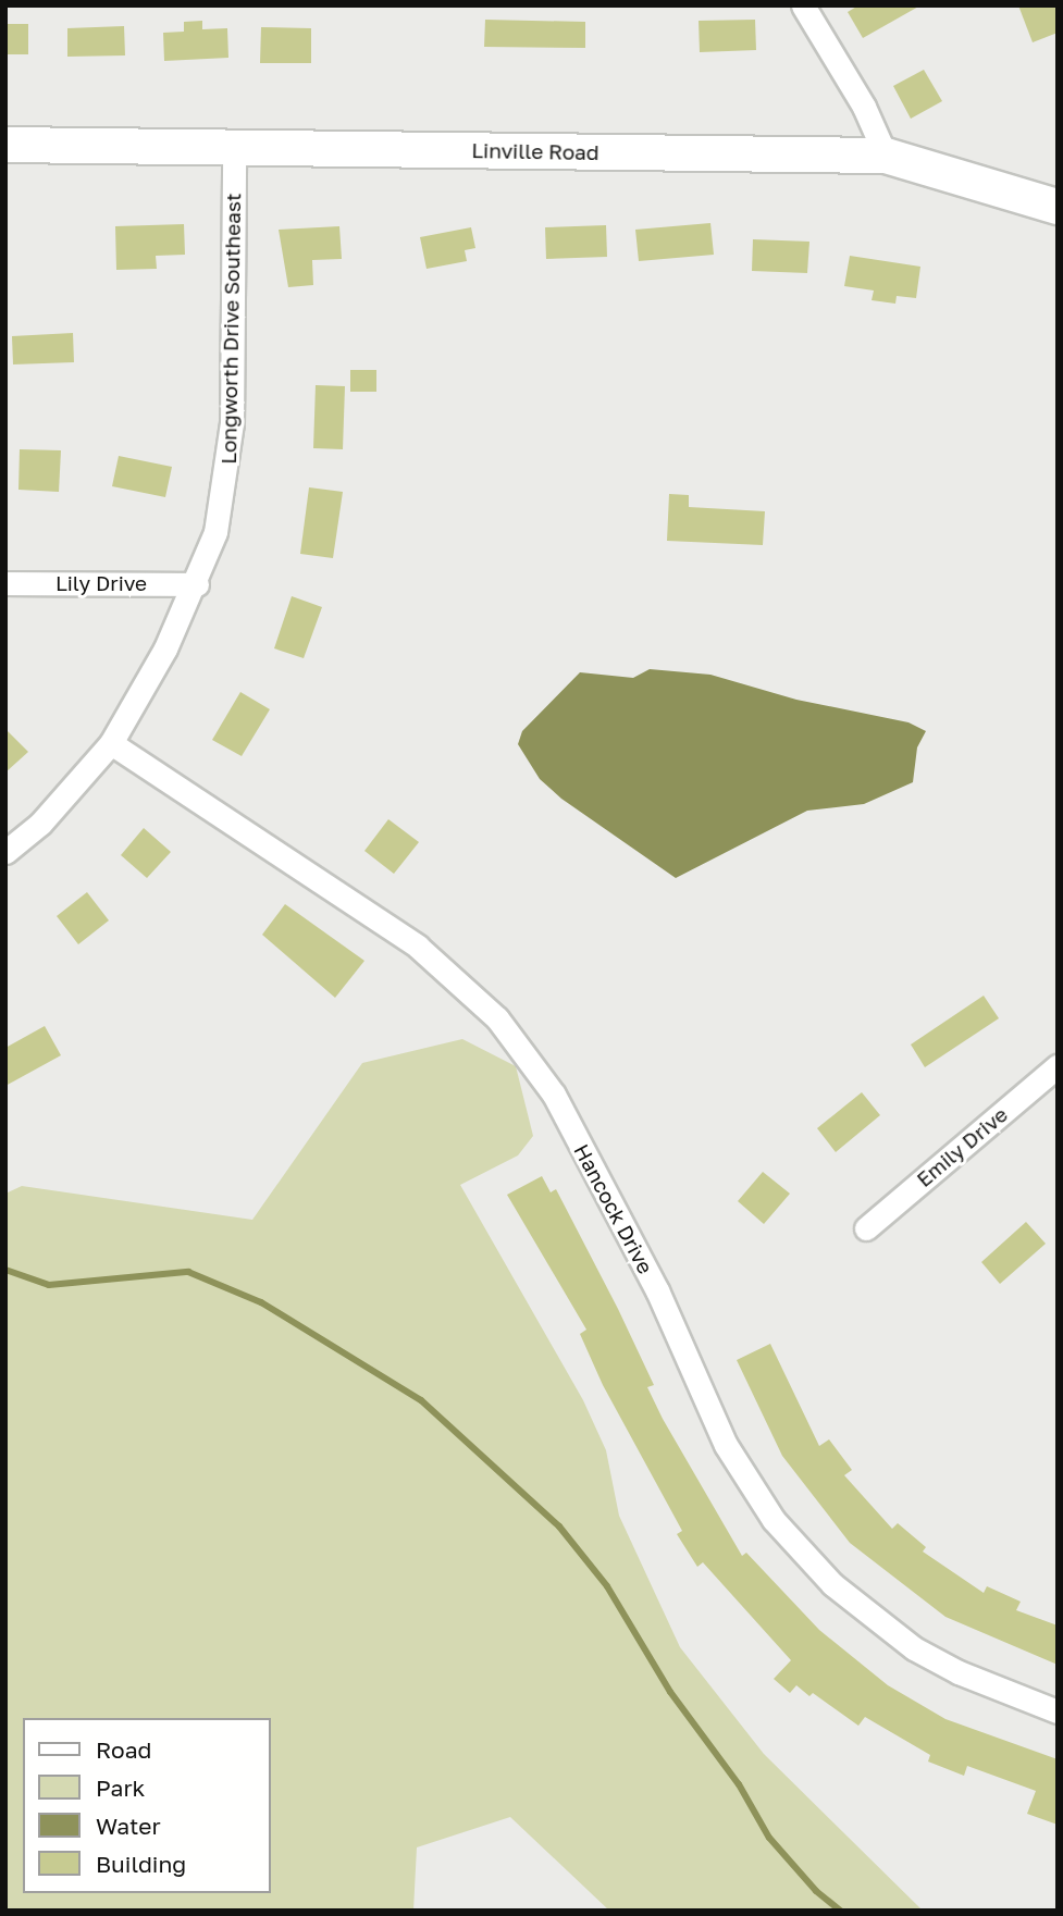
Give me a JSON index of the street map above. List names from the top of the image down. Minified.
{"streets":{"main road":["Linville Road"],"street":["Longworth Drive Southeast","Lily Drive","Emily Drive","Hancock Drive"]},"crossings":[["Linville Road","Longworth Drive Southeast"],["Longworth Drive Southeast","Lily Drive"],["Longworth Drive Southeast","Hancock Drive"]],"legend":["Road","Park","Water","Building"]}
